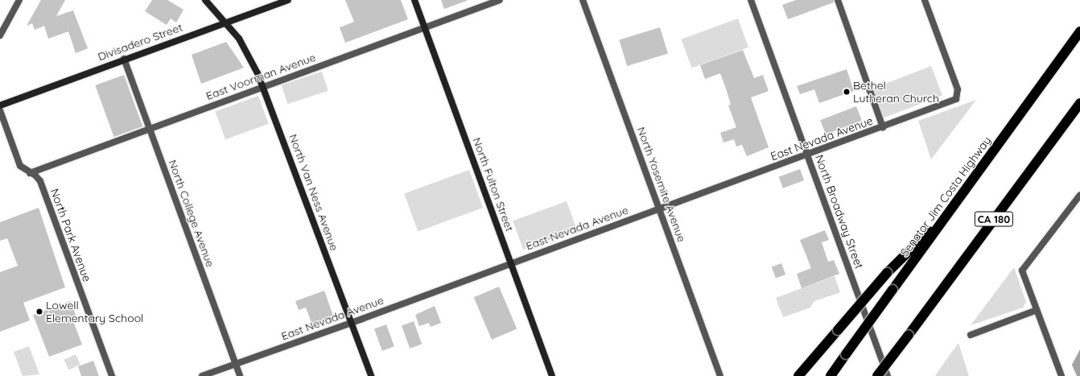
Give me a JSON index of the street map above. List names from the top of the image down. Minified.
{"streets":{"highway":["Senator Jim Costa Highway","CA 180"],"main road":["Divisadero Street","North Fulton Street","North Van Ness Avenue"],"street":["East Voorman Avenue","East Nevada Avenue","North Yosemite Avenue","North Broadway Street","North College Avenue","North Park Avenue"]},"crossings":[["Divisadero Street","North Van Ness Avenue"],["Divisadero Street","North College Avenue"],["East Voorman Avenue","North Fulton Street"],["East Voorman Avenue","North Van Ness Avenue"],["East Voorman Avenue","North College Avenue"],["East Voorman Avenue","North Park Avenue"],["East Nevada Avenue","North Fulton Street"],["East Nevada Avenue","North Yosemite Avenue"],["East Nevada Avenue","North Van Ness Avenue"],["East Nevada Avenue","North Broadway Street"],["East Nevada Avenue","North College Avenue"]],"places":["Bethel Lutheran Church","Lowell Elementary School"]}
